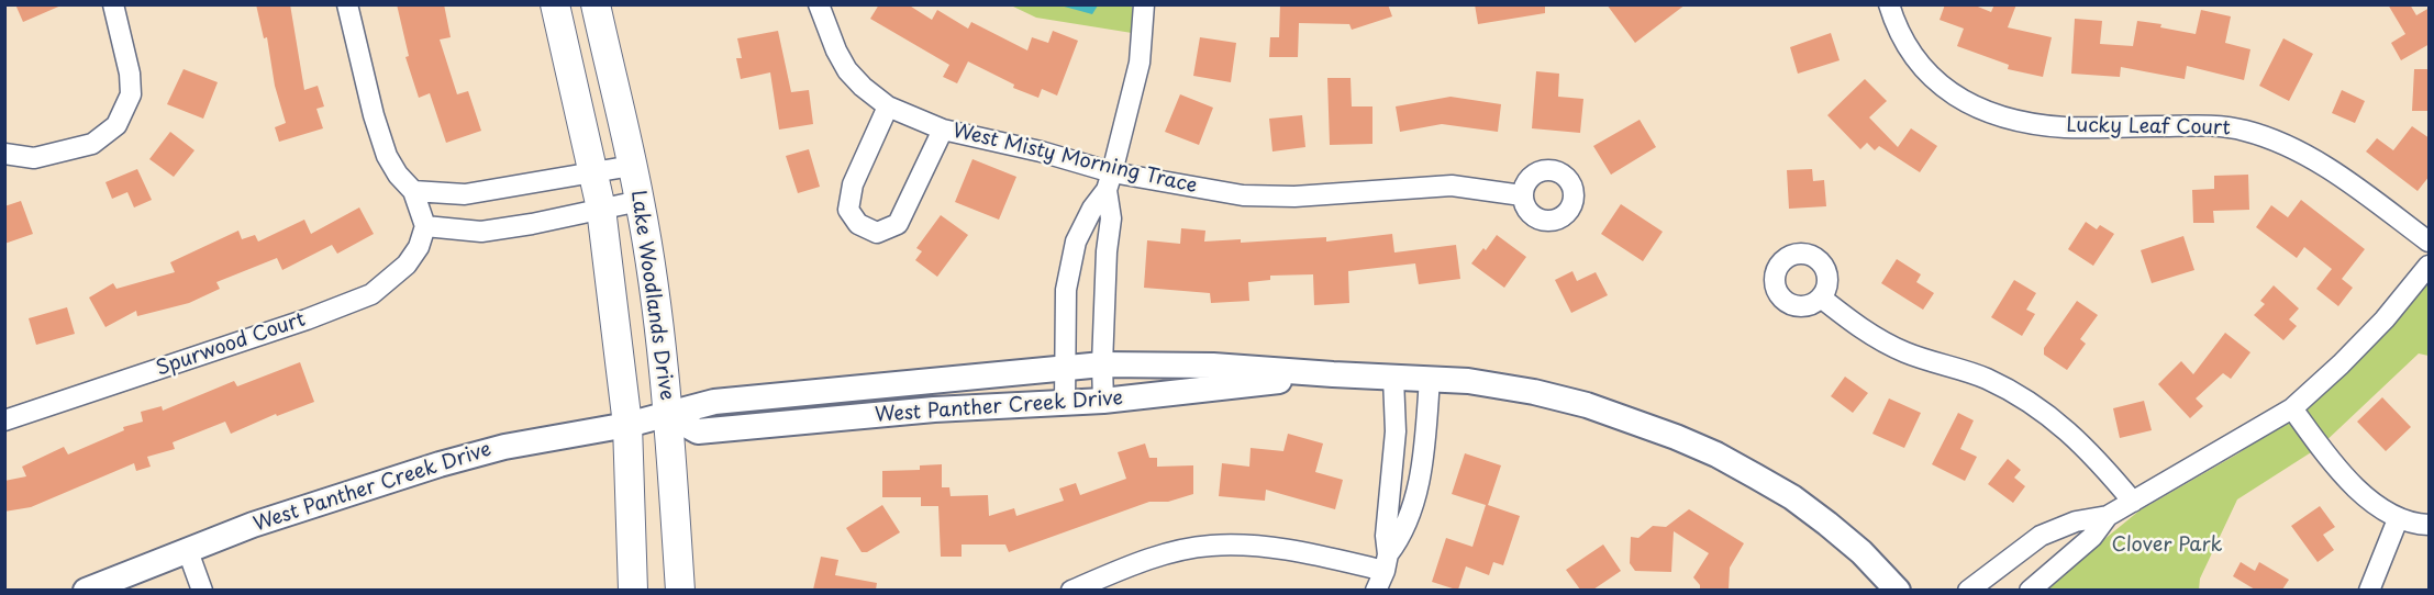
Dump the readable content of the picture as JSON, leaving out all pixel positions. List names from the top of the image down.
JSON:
{
  "streets": {
    "main road": ["Lake Woodlands Drive"],
    "street": [
      "Lucky Leaf Court",
      "West Misty Morning Trace",
      "Spurwood Court",
      "West Panther Creek Drive"
    ]
  },
  "crossings": [
    ["Lake Woodlands Drive", "West Panther Creek Drive"]
  ],
  "parks": ["Clover Park"]
}
